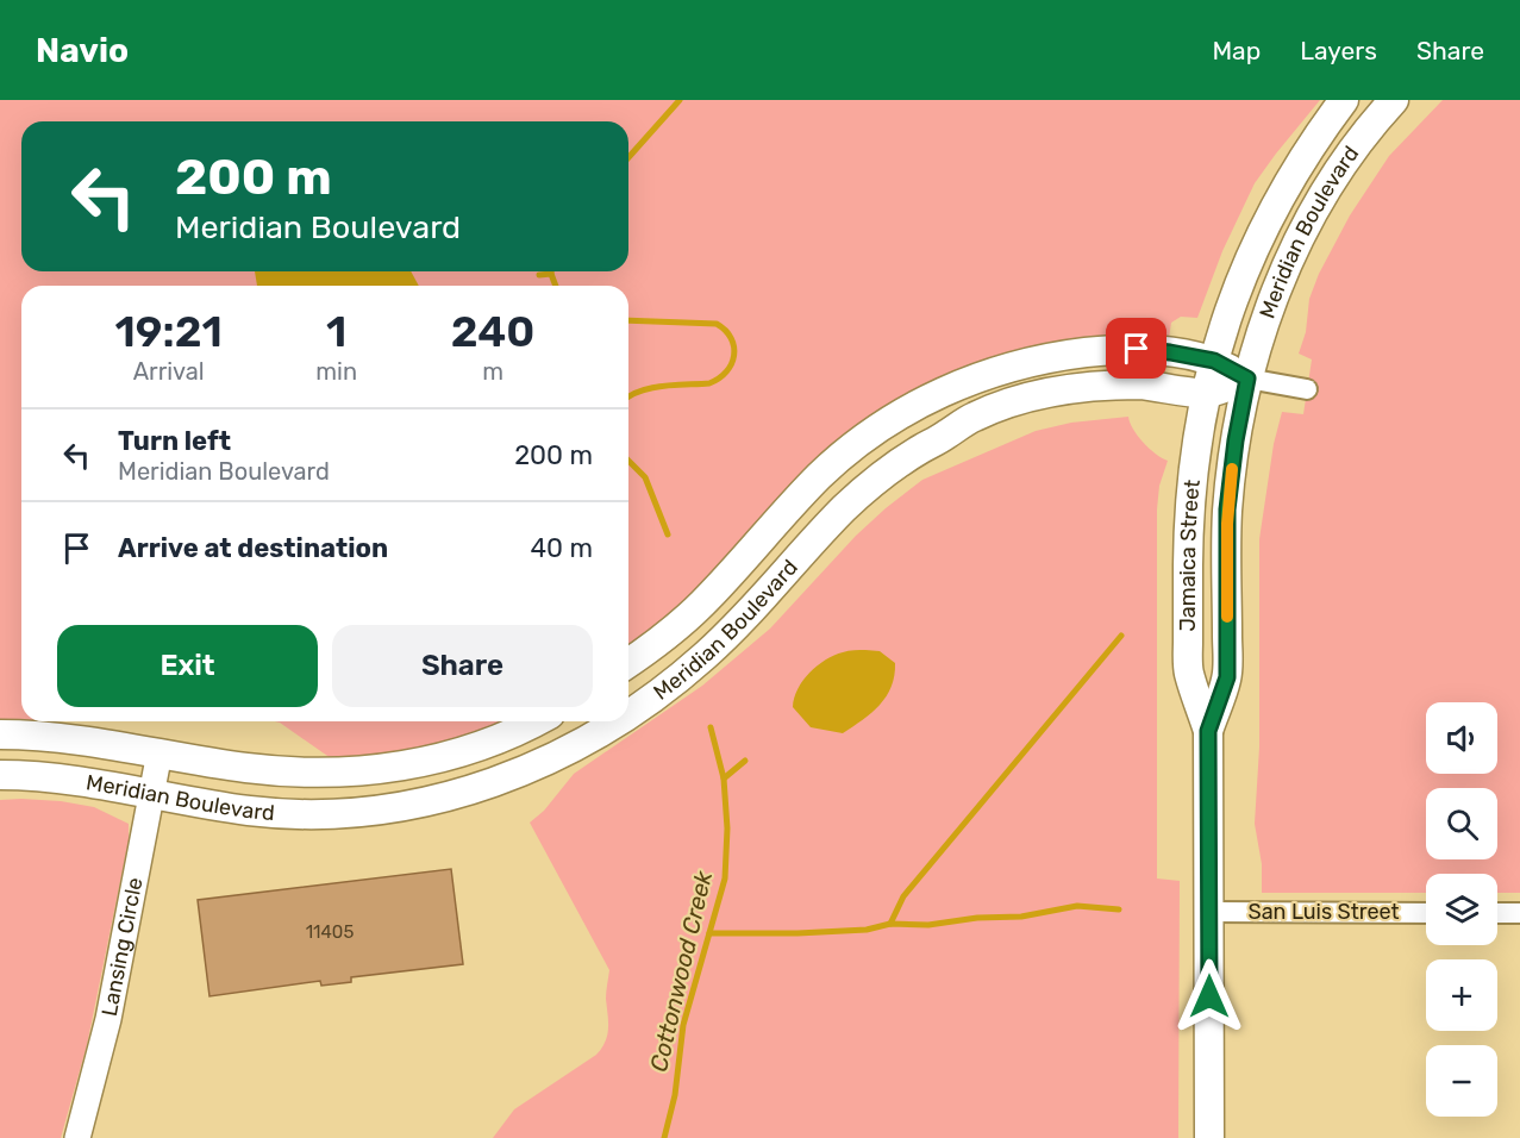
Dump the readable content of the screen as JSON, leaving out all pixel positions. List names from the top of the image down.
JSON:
{
  "streets": {
    "main road": ["Meridian Boulevard", "Jamaica Street"],
    "street": ["San Luis Street", "Lansing Circle"]
  },
  "crossings": [
    ["Meridian Boulevard", "Jamaica Street"],
    ["Meridian Boulevard", "Lansing Circle"],
    ["Jamaica Street", "San Luis Street"]
  ],
  "water": ["Cottonwood Creek"],
  "house_numbers": ["11405"],
  "page": {
    "header": "Navio",
    "nav": ["Map", "Layers", "Share"],
    "turn": ["200 m", "Meridian Boulevard"],
    "eta": [
      "19:21",
      "Arrival",
      "1",
      "min",
      "240",
      "m"
    ],
    "list": [
      {
        "name": "Turn left",
        "note": "Meridian Boulevard",
        "value": "200 m"
      },
      {
        "name": "Arrive at destination",
        "value": "40 m"
      }
    ],
    "buttons": ["Exit", "Share"],
    "map_buttons": ["+", "−"]
  }
}
